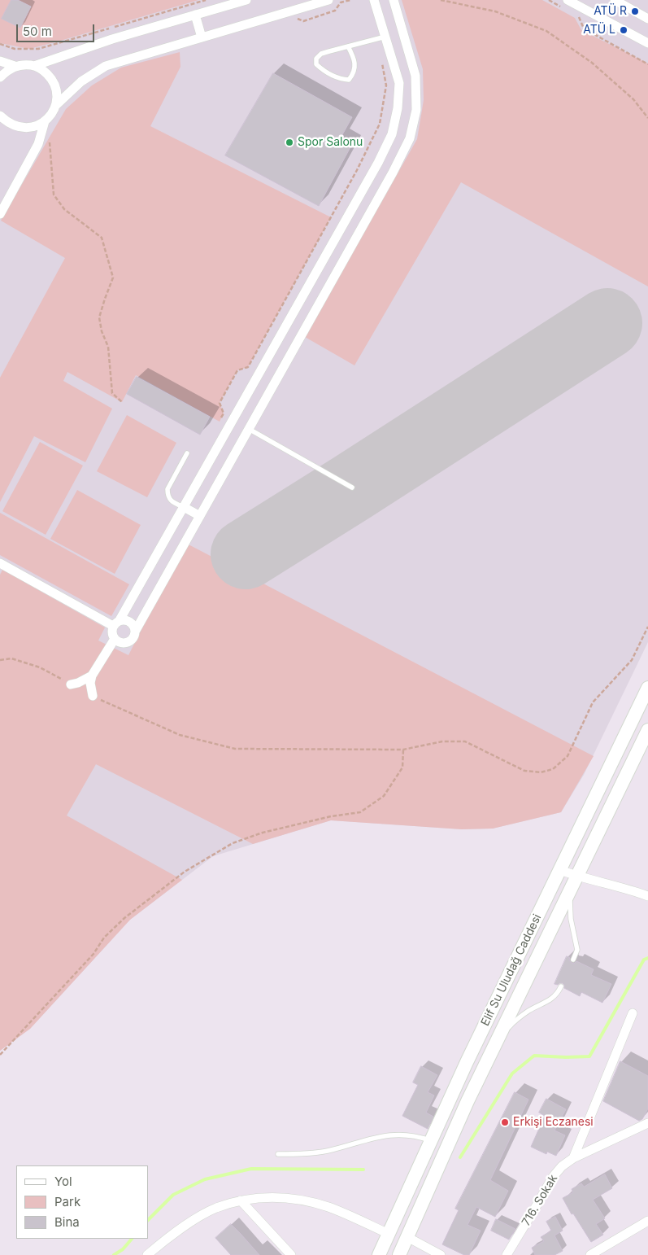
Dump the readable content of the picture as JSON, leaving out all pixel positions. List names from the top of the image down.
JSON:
{
  "streets": {
    "main road": ["Elif Su Uludağ Caddesi"],
    "street": ["716. Sokak"]
  },
  "places": [
    "ATÜ R",
    "ATÜ L",
    "Spor Salonu",
    "Erkişi Eczanesi"
  ],
  "legend": ["Yol", "Park", "Bina"],
  "scale_bar": "50 m"
}
